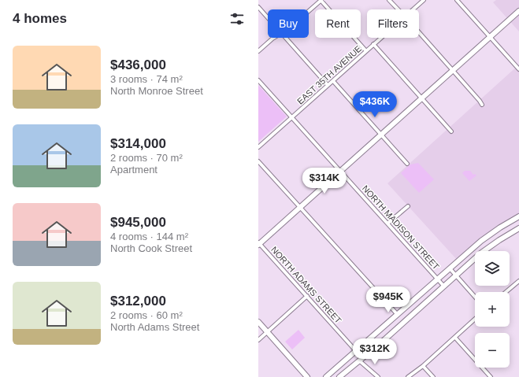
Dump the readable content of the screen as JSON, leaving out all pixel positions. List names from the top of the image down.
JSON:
{
  "streets": {
    "street": ["EAST 35TH AVENUE", "NORTH MADISON STREET", "NORTH ADAMS STREET"]
  },
  "crossings": [
    ["EAST 35TH AVENUE", "NORTH MADISON STREET"]
  ],
  "page": {
    "heading": "4 homes",
    "chip": ["Buy", "Rent", "Filters"],
    "list": [
      {
        "name": "$436,000",
        "note": "3 rooms · 74 m² · North Monroe Street"
      },
      {
        "name": "$314,000",
        "note": "2 rooms · 70 m² · Apartment"
      },
      {
        "name": "$945,000",
        "note": "4 rooms · 144 m² · North Cook Street"
      },
      {
        "name": "$312,000",
        "note": "2 rooms · 60 m² · North Adams Street"
      }
    ],
    "price": [
      "$436K",
      "$314K",
      "$945K",
      "$312K"
    ],
    "map_buttons": ["+", "−"]
  }
}
